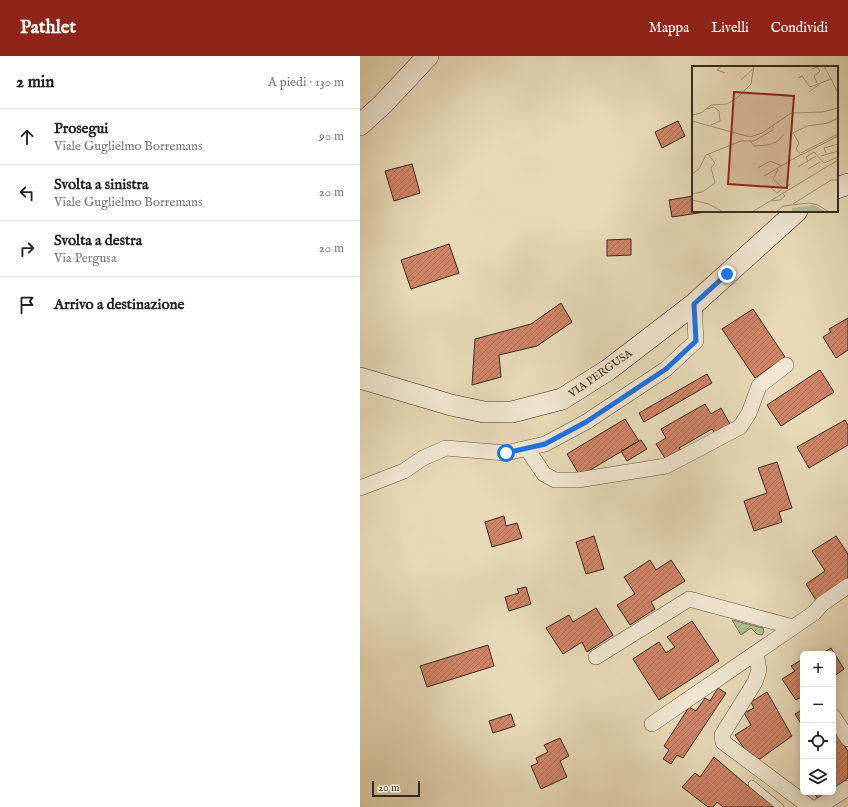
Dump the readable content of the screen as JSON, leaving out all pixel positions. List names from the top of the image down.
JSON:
{
  "streets": {
    "main road": ["VIA PERGUSA"]
  },
  "scale_bar": "20 m",
  "page": {
    "header": "Pathlet",
    "nav": ["Mappa", "Livelli", "Condividi"],
    "heading": ["2 min", "A piedi · 130 m"],
    "list": [
      ["Prosegui", "Viale Guglielmo Borremans", "90 m"],
      ["Svolta a sinistra", "Viale Guglielmo Borremans", "20 m"],
      ["Svolta a destra", "Via Pergusa", "20 m"],
      "Arrivo a destinazione"
    ],
    "map_buttons": ["+", "−"],
    "scale": "20 m"
  }
}
